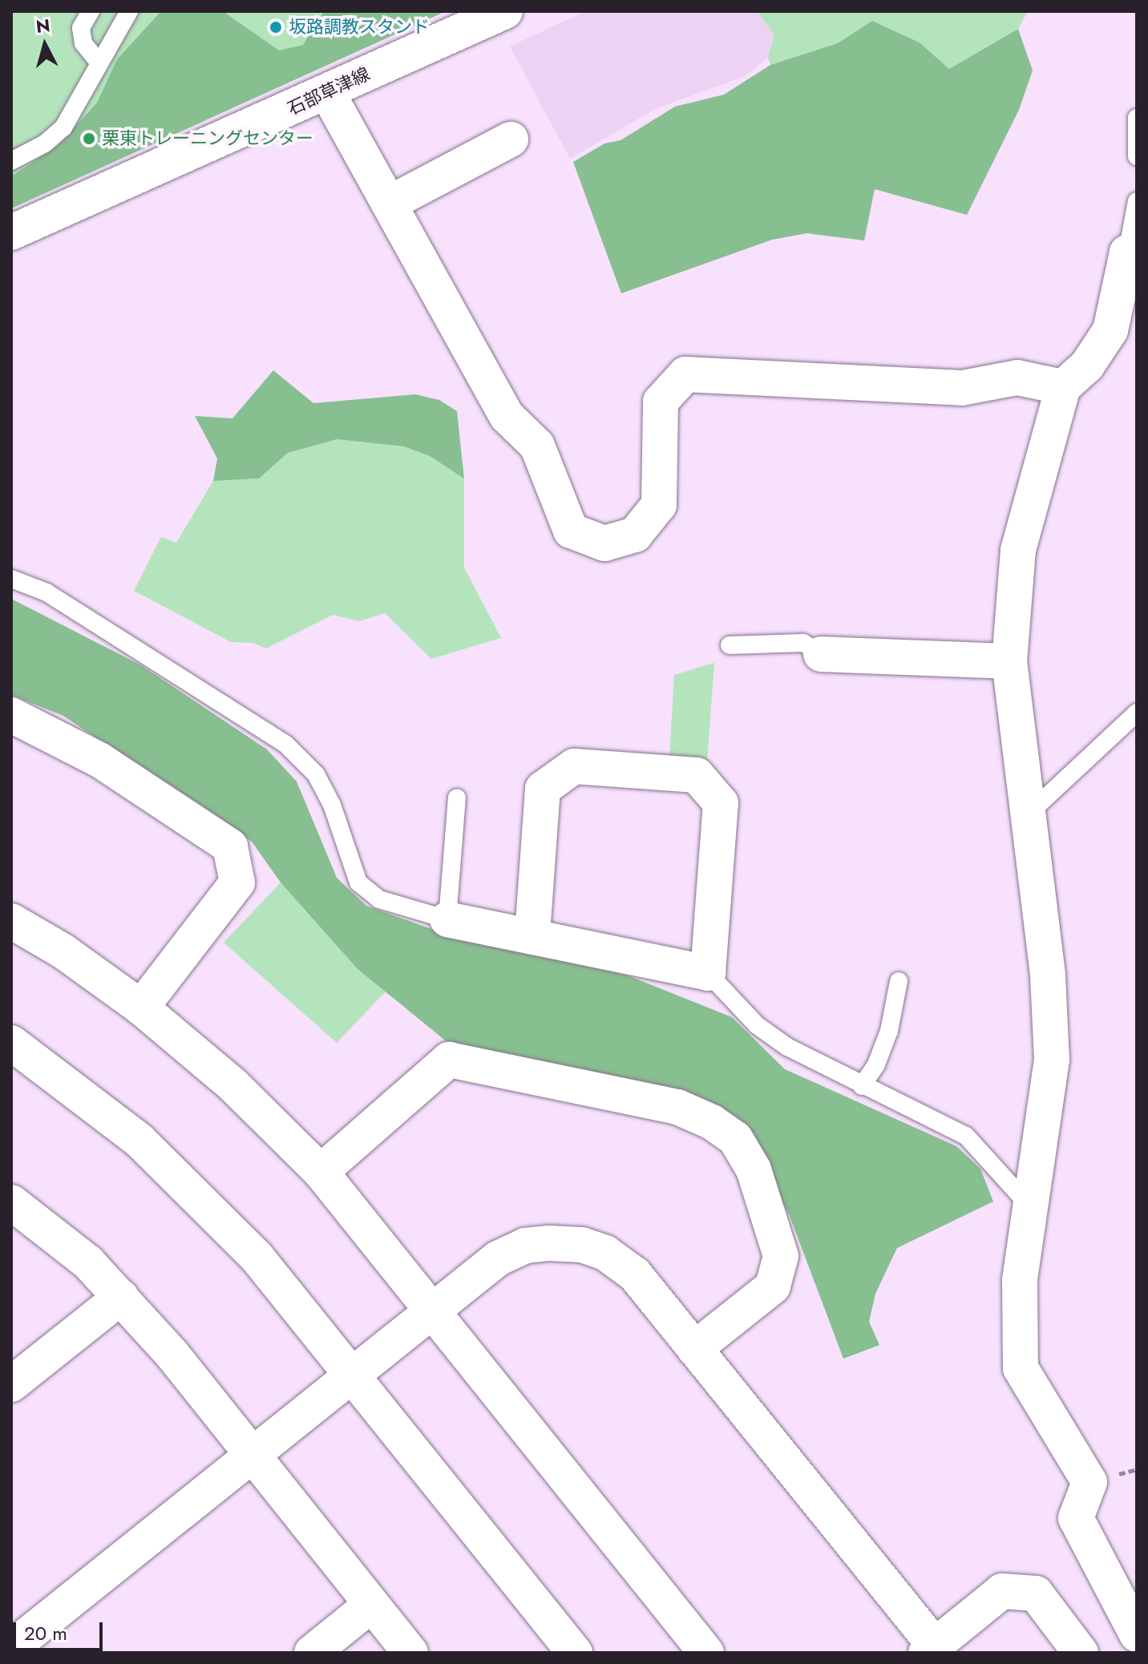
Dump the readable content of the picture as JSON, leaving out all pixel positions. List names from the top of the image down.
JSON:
{
  "streets": {
    "street": ["石部草津線"]
  },
  "places": ["坂路調教スタンド", "栗東トレーニングセンター"],
  "scale_bar": "20 m",
  "north": "top"
}
